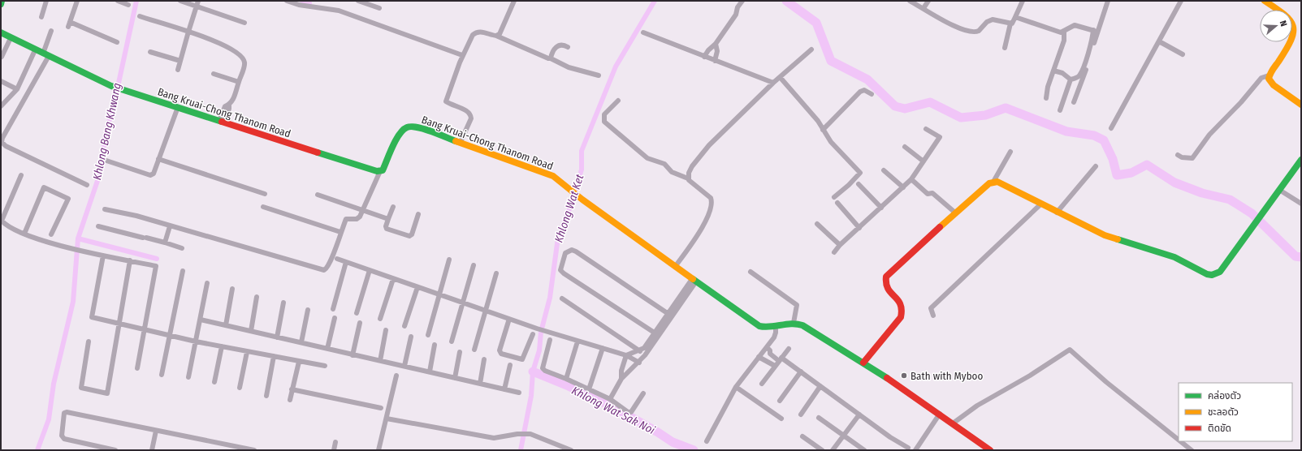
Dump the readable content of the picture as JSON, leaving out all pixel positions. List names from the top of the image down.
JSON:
{
  "streets": {
    "street": ["Bang Kruai-Chong Thanom Road"]
  },
  "water": ["Khlong Bang Khwang", "Khlong Wat Ket", "Khlong Wat Sak Noi"],
  "places": ["Bath with Myboo"],
  "legend": ["คล่องตัว", "ชะลอตัว", "ติดขัด"],
  "north": "right"
}
